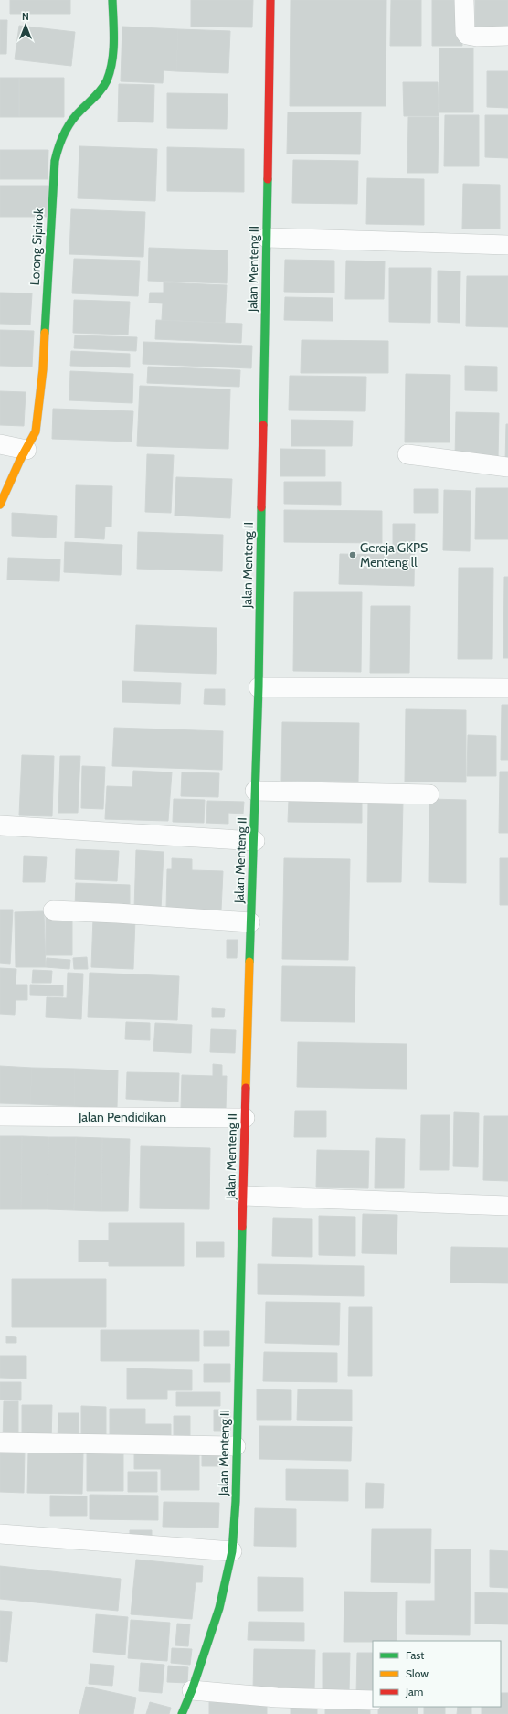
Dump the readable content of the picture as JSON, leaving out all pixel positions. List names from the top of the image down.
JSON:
{
  "streets": {
    "street": ["Lorong Sipirok", "Jalan Menteng II", "Jalan Pendidikan"]
  },
  "crossings": [
    ["Jalan Menteng II", "Jalan Pendidikan"]
  ],
  "places": ["Gereja GKPS Menteng ll"],
  "legend": ["Fast", "Slow", "Jam"],
  "north": "top"
}
